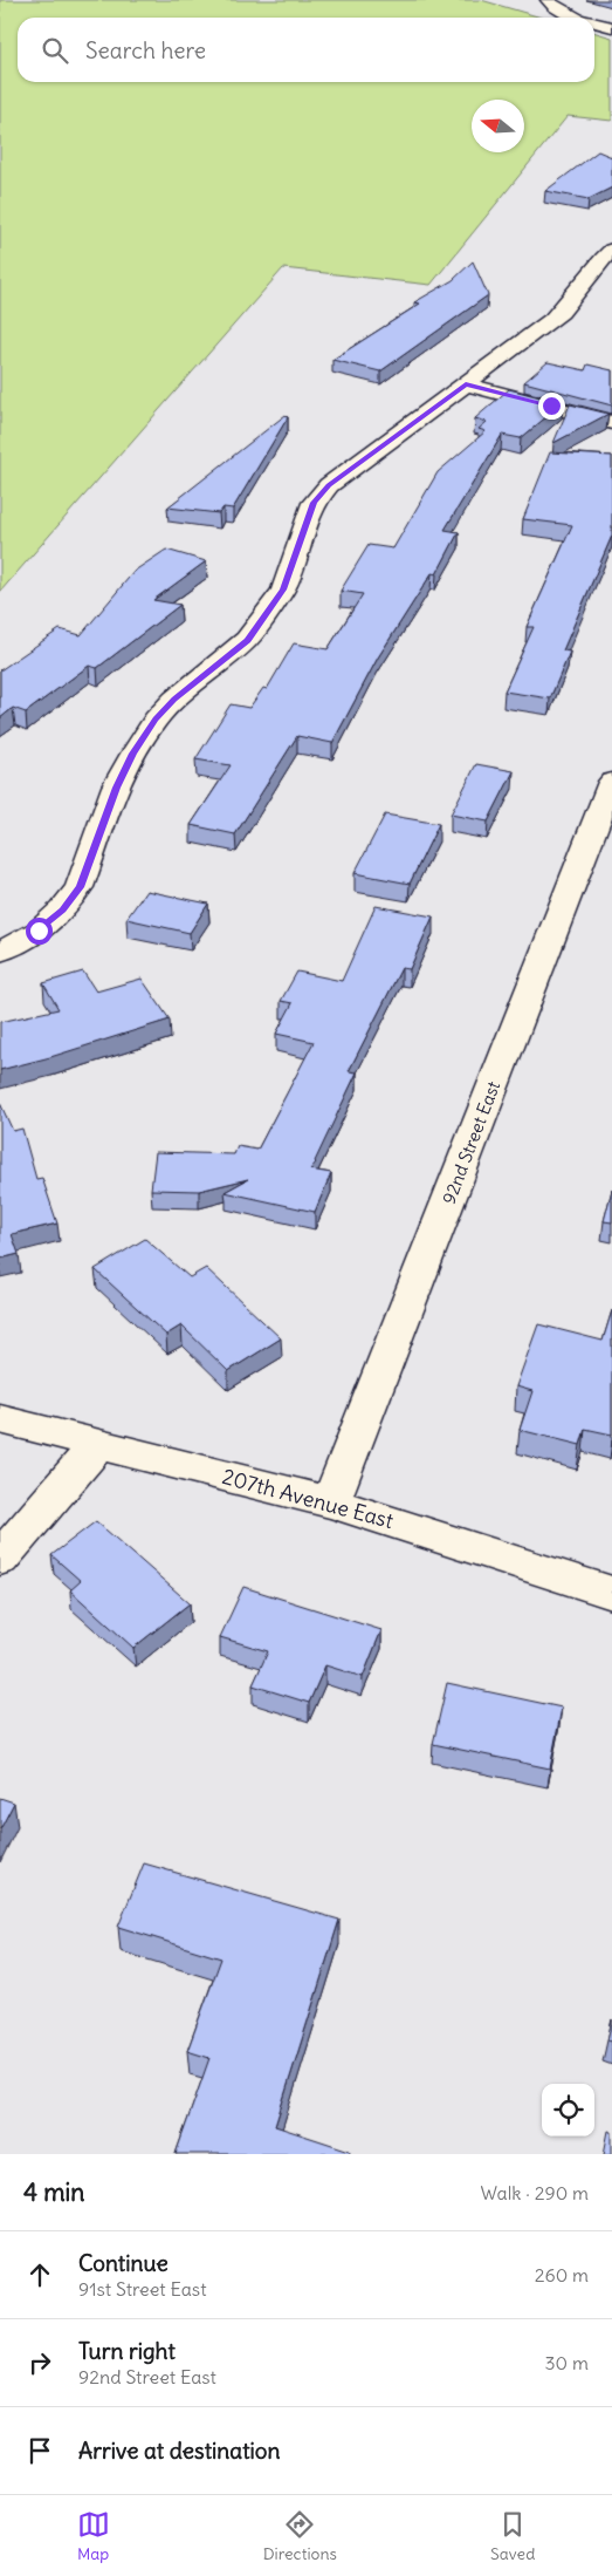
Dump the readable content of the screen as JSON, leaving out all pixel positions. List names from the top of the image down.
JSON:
{
  "streets": {
    "street": ["92nd Street East", "207th Avenue East"]
  },
  "crossings": [
    ["92nd Street East", "207th Avenue East"]
  ],
  "north": "left",
  "page": {
    "search": "Search here",
    "heading": ["4 min", "Walk · 290 m"],
    "list": [
      ["Continue", "91st Street East", "260 m"],
      ["Turn right", "92nd Street East", "30 m"],
      "Arrive at destination"
    ],
    "nav": ["Map", "Directions", "Saved"]
  }
}
